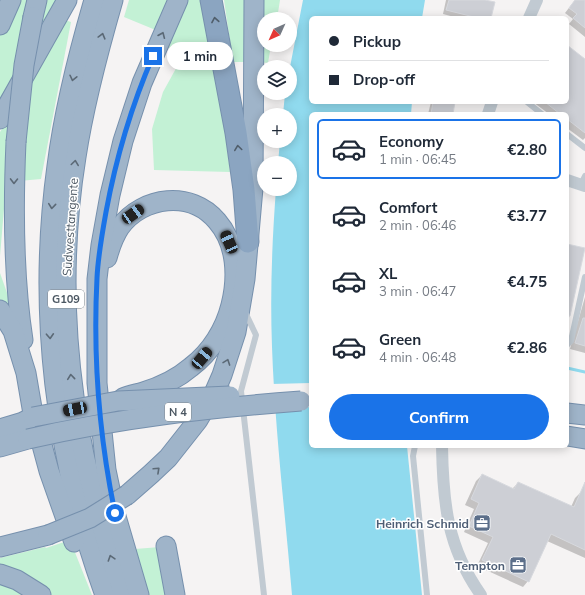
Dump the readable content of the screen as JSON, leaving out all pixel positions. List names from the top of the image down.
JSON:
{
  "streets": {
    "highway": ["Südwesttangente", "G109", "N 4"]
  },
  "places": {
    "office": ["Heinrich Schmid", "Tempton"]
  },
  "north": "bottom left",
  "page": {
    "map_buttons": ["+", "−"],
    "banner": ["Pickup", "Drop-off"],
    "bubble": "1 min",
    "list": [
      {
        "name": "Economy",
        "note": "1 min · 06:45",
        "value": "€2.80"
      },
      {
        "name": "Comfort",
        "note": "2 min · 06:46",
        "value": "€3.77"
      },
      {
        "name": "XL",
        "note": "3 min · 06:47",
        "value": "€4.75"
      },
      {
        "name": "Green",
        "note": "4 min · 06:48",
        "value": "€2.86"
      }
    ],
    "buttons": "Confirm"
  }
}
